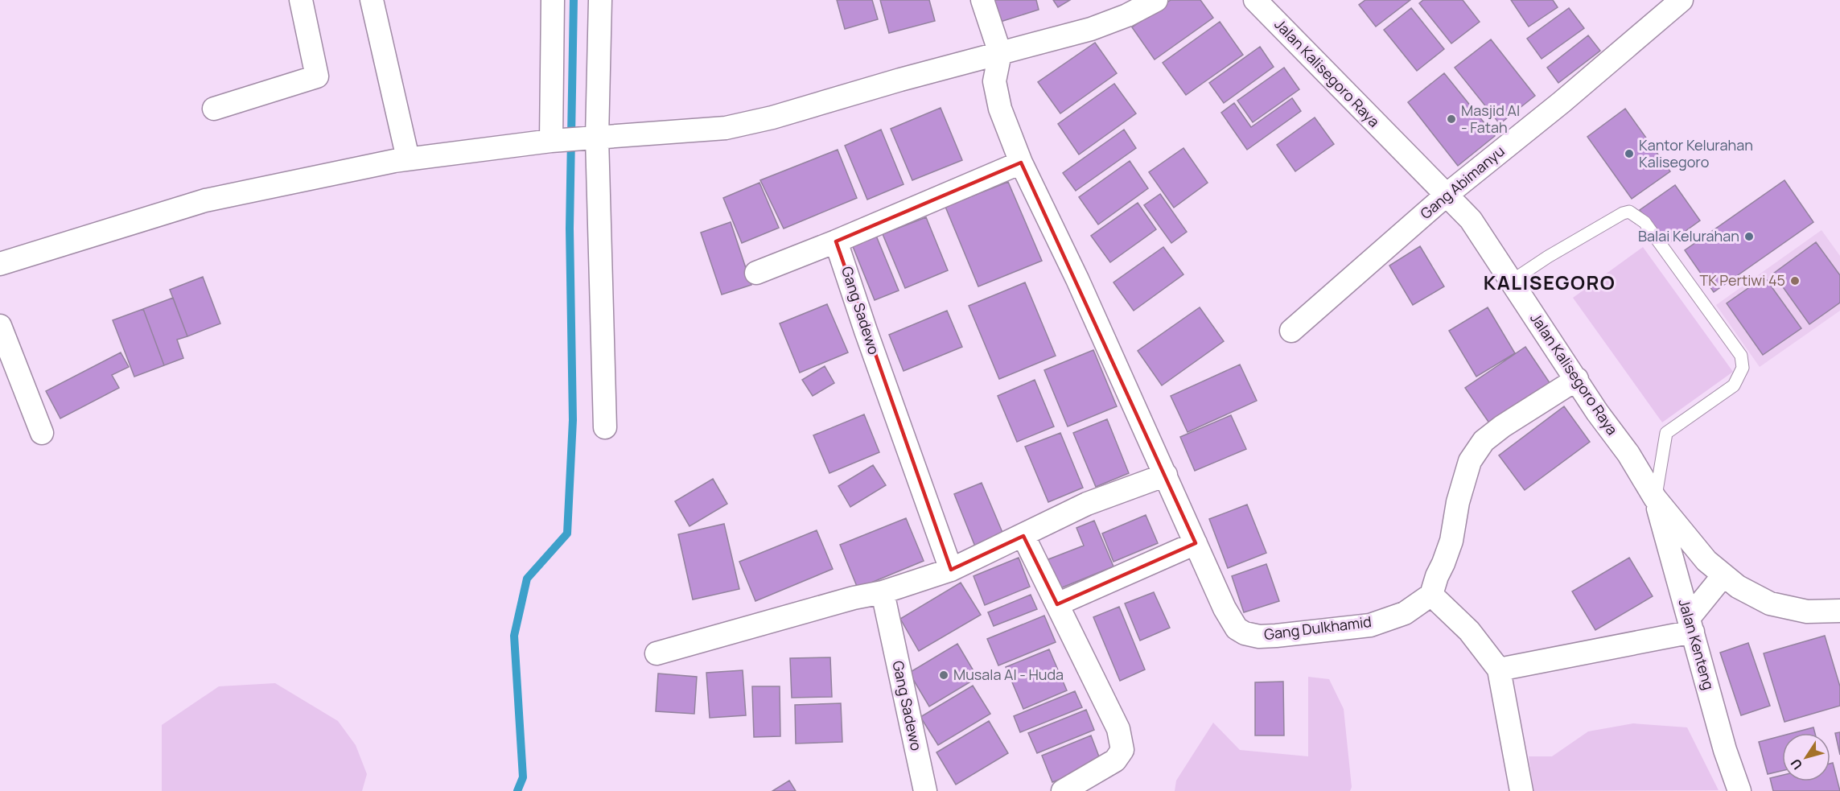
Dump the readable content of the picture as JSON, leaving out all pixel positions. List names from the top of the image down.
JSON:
{
  "streets": {
    "street": [
      "Jalan Kalisegoro Raya",
      "Gang Abimanyu",
      "Gang Sadewo",
      "Gang Dulkhamid",
      "Jalan Kenteng"
    ]
  },
  "crossings": [
    ["Jalan Kalisegoro Raya", "Gang Abimanyu"],
    ["Jalan Kalisegoro Raya", "Jalan Kenteng"]
  ],
  "districts": ["KALISEGORO"],
  "places": [
    "Masjid Al - Fatah",
    "Kantor Kelurahan Kalisegoro",
    "Balai Kelurahan",
    "TK Pertiwi 45",
    "Musala Al - Huda"
  ],
  "north": "bottom left"
}
